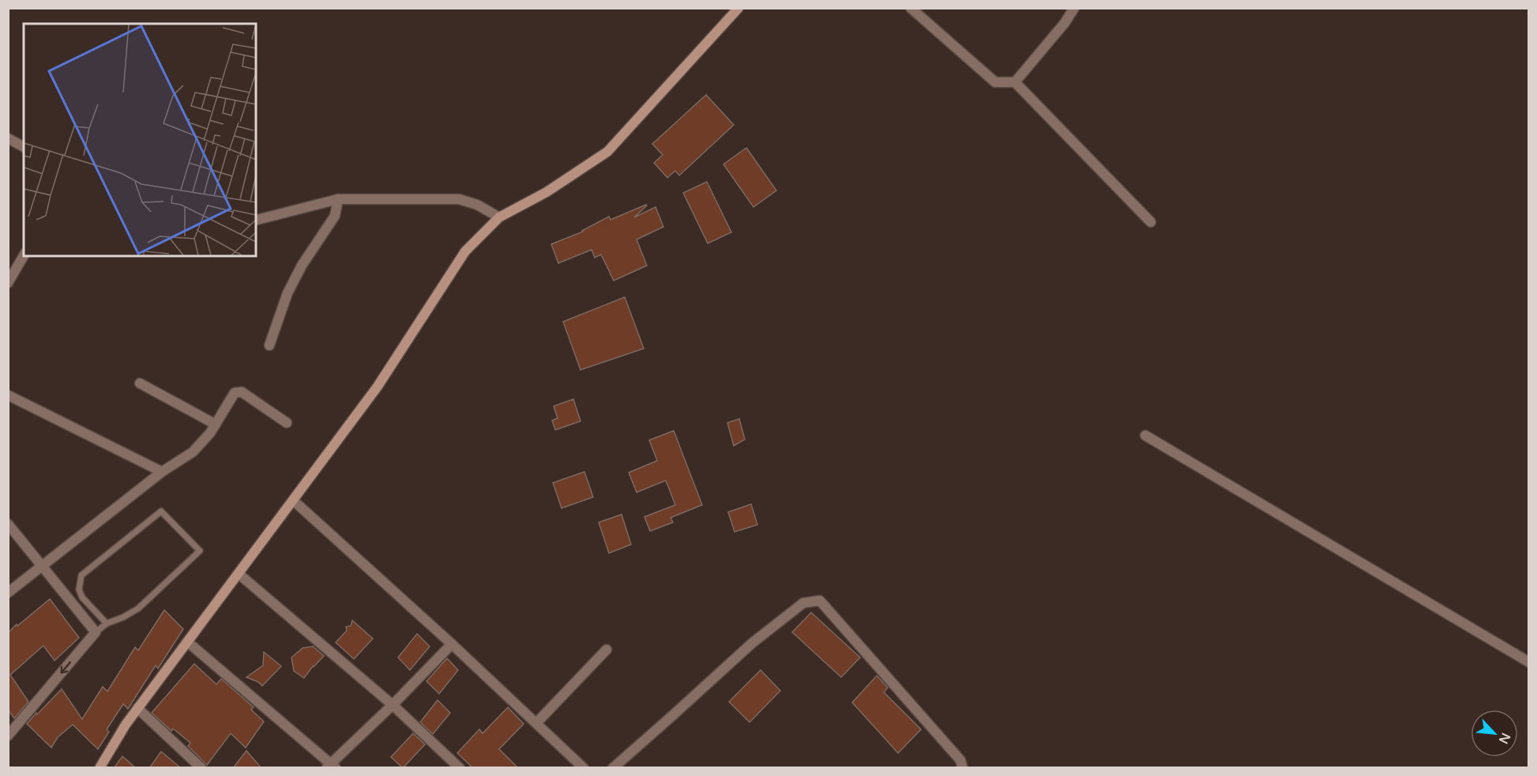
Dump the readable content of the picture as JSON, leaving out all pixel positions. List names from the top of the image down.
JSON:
{
  "north": "bottom right"
}
